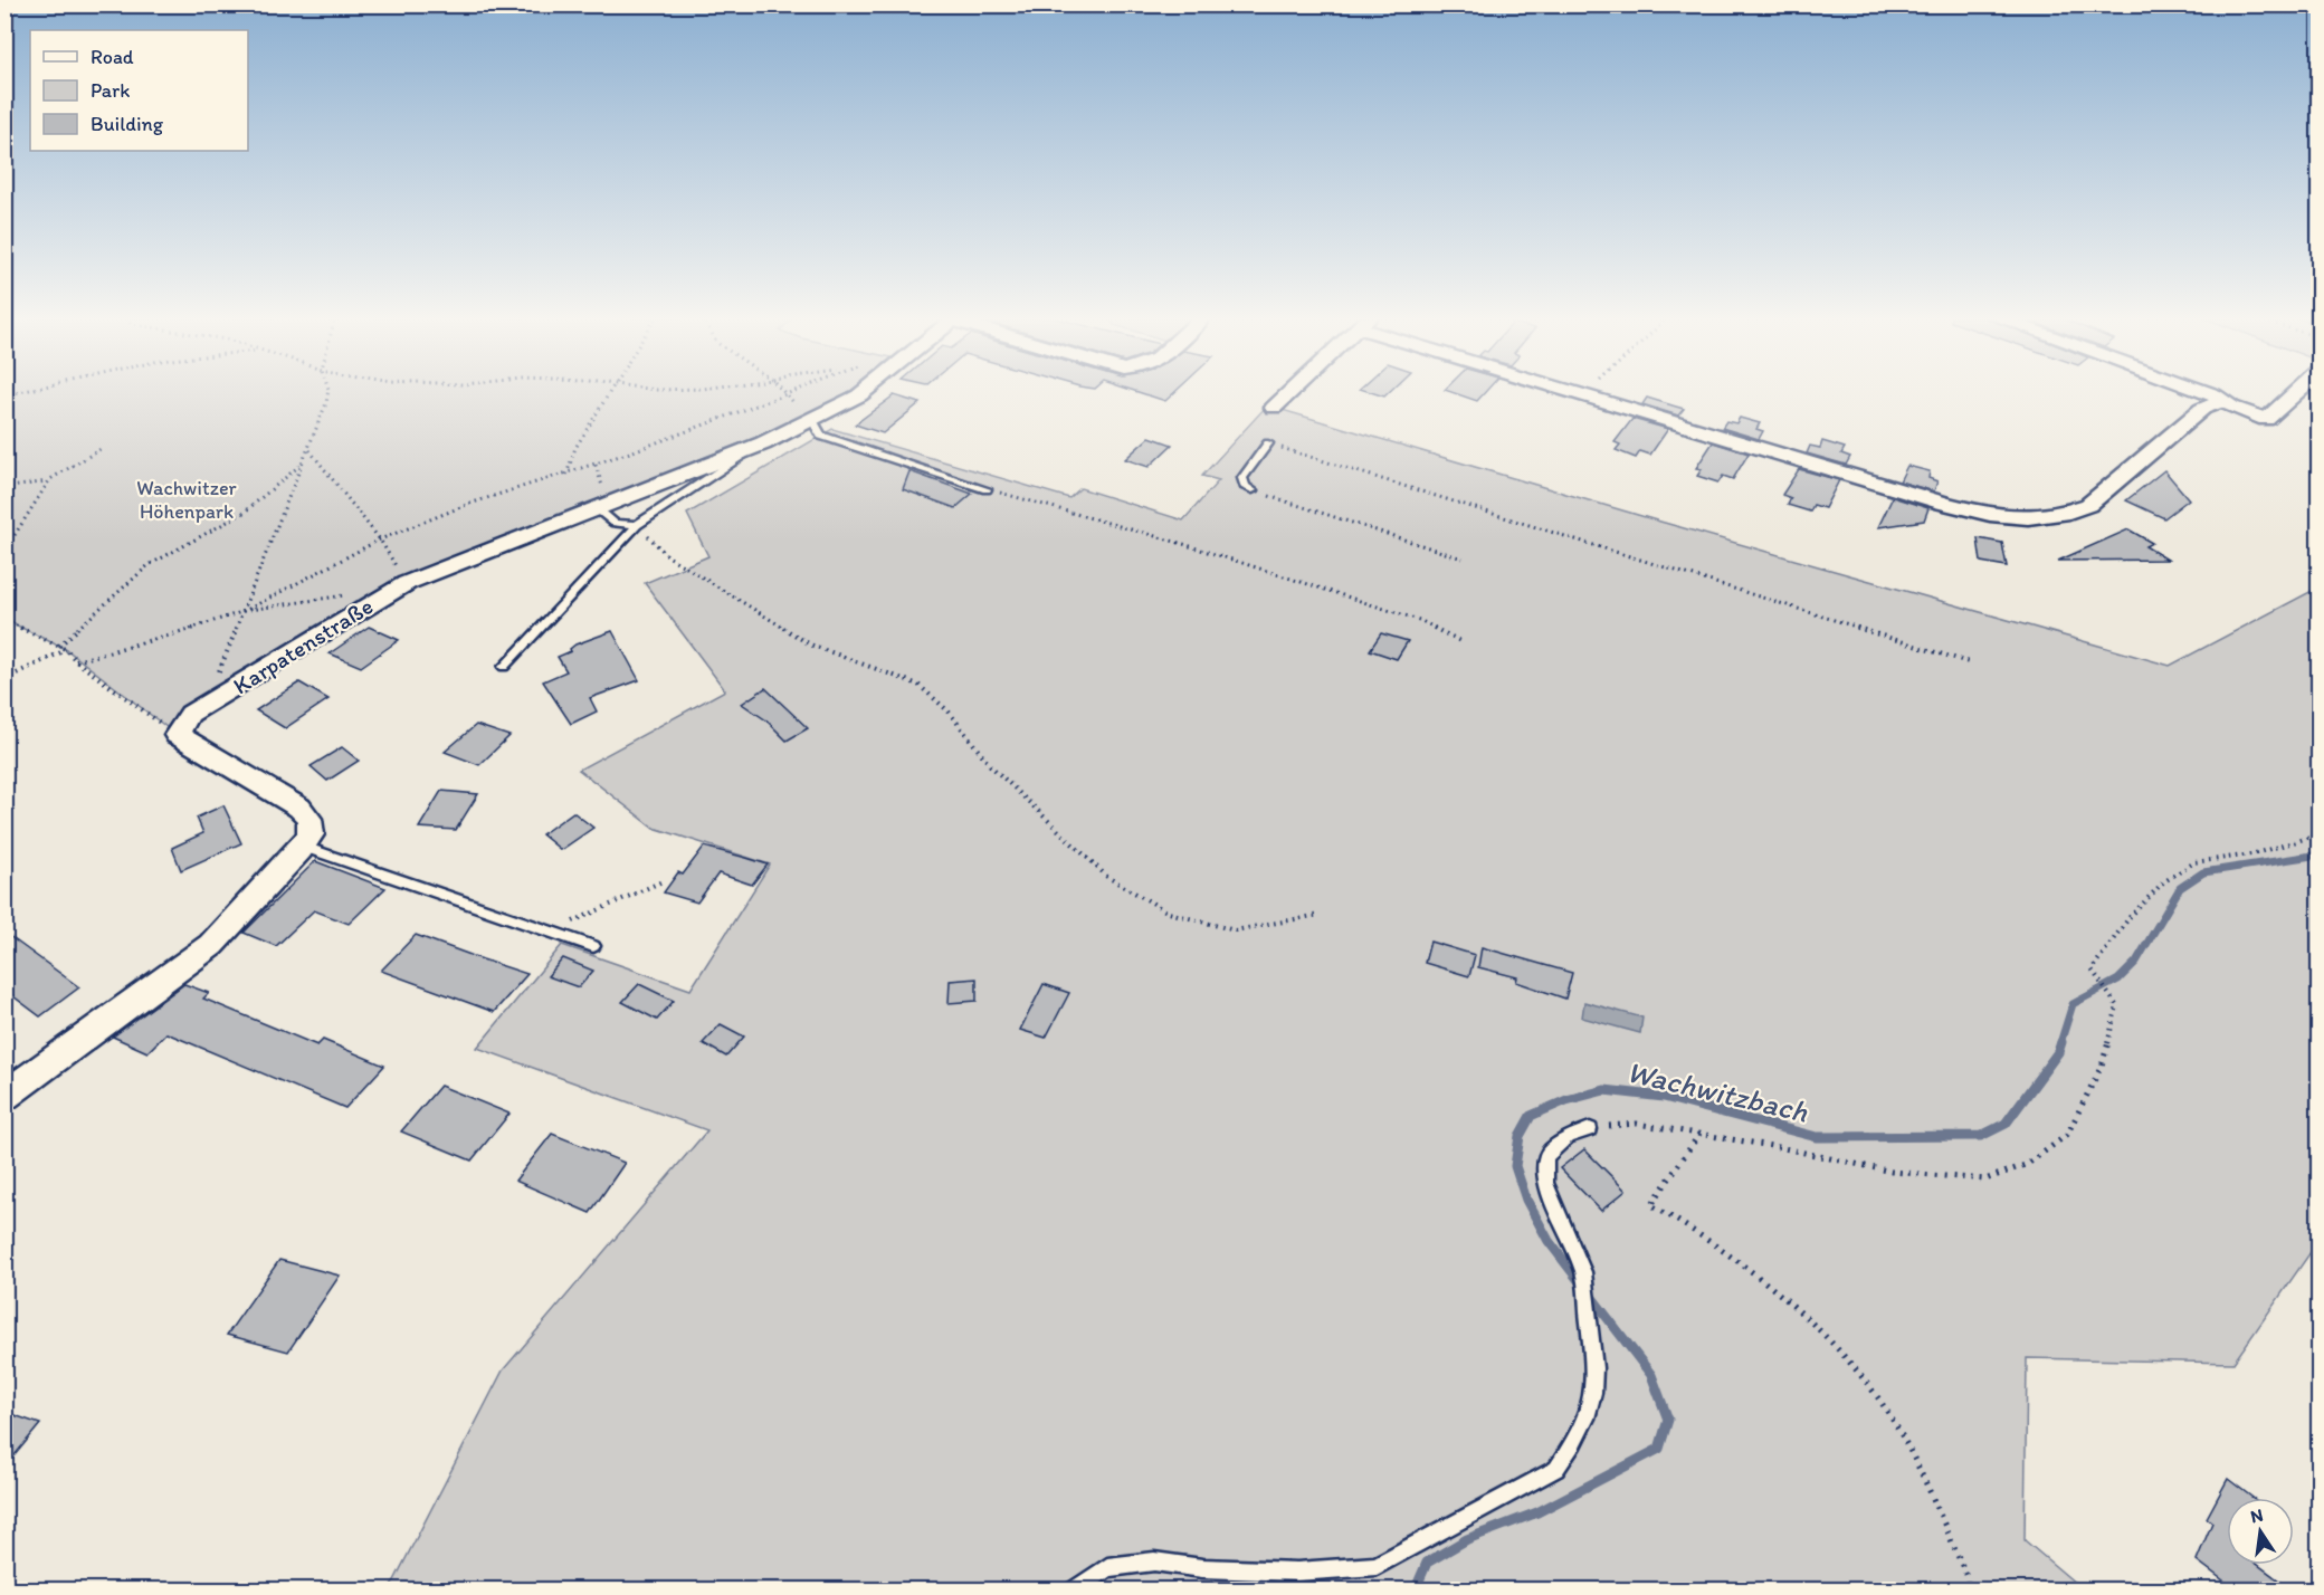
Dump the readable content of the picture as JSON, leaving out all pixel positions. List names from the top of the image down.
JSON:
{
  "streets": {
    "street": ["Karpatenstraße"]
  },
  "water": ["Wachwitzbach"],
  "parks": ["Wachwitzer Höhenpark"],
  "legend": ["Road", "Park", "Building"],
  "north": "top"
}
